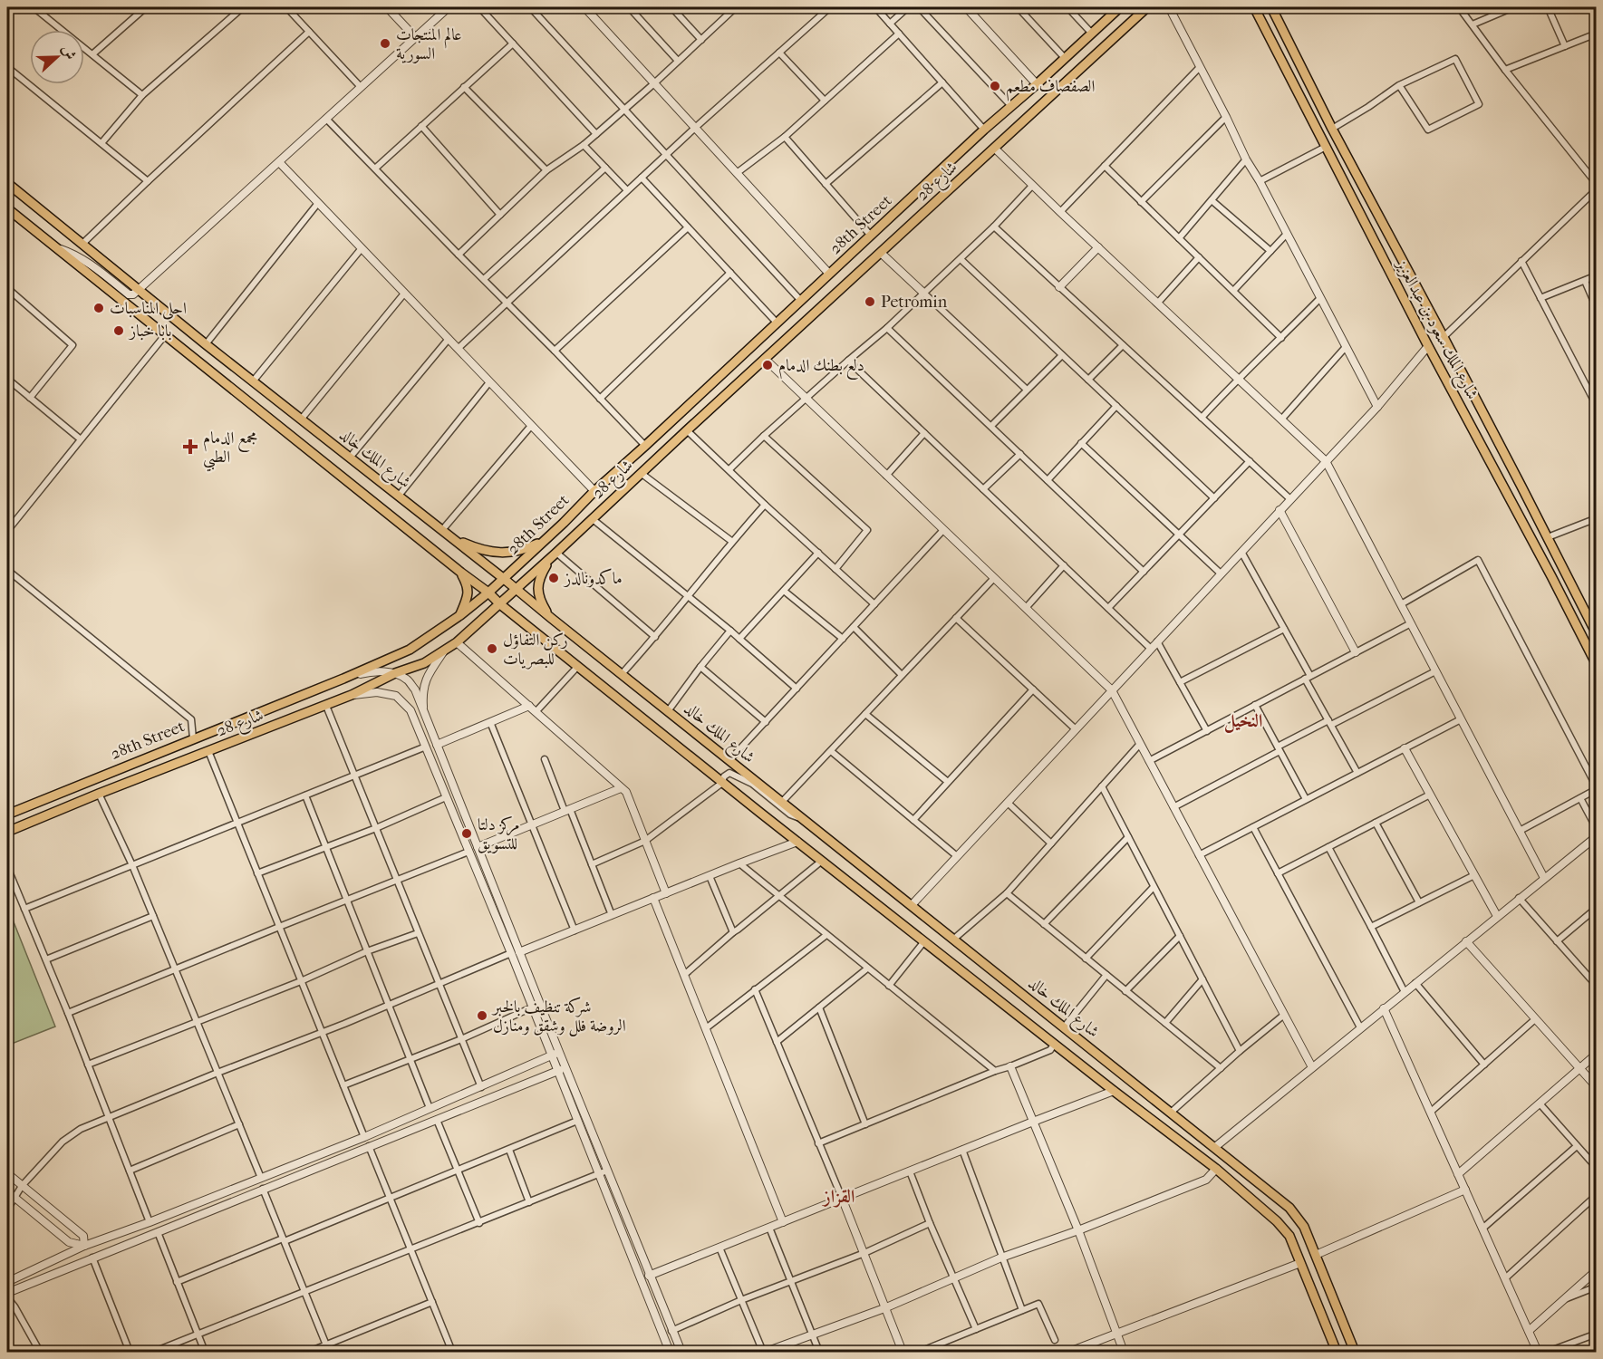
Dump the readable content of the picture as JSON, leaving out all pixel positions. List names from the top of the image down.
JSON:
{
  "streets": {
    "main road": [
      "شارع 28",
      "28th Street",
      "شارع الملك سعود بن عبدالعزيز",
      "شارع الملك خالد"
    ]
  },
  "crossings": [
    ["شارع 28", "شارع الملك خالد"],
    ["28th Street", "شارع الملك خالد"]
  ],
  "districts": ["النخيل", "القزاز"],
  "places": {
    "other": [
      "عالم المنتجات السورية",
      "الصفصاف مطعم",
      "Petromin",
      "احلى المناسبات",
      "بابا خباز",
      "دلع بطنك الدمام",
      "ماكدونالدز",
      "ركن التفاؤل للبصريات",
      "مركز دلتا للتسويق",
      "شركة تنظيف بالخبر الروضة فلل وشقق ومنازل"
    ],
    "health": ["مجمع الدمام الطبي"]
  },
  "north": "right"
}
